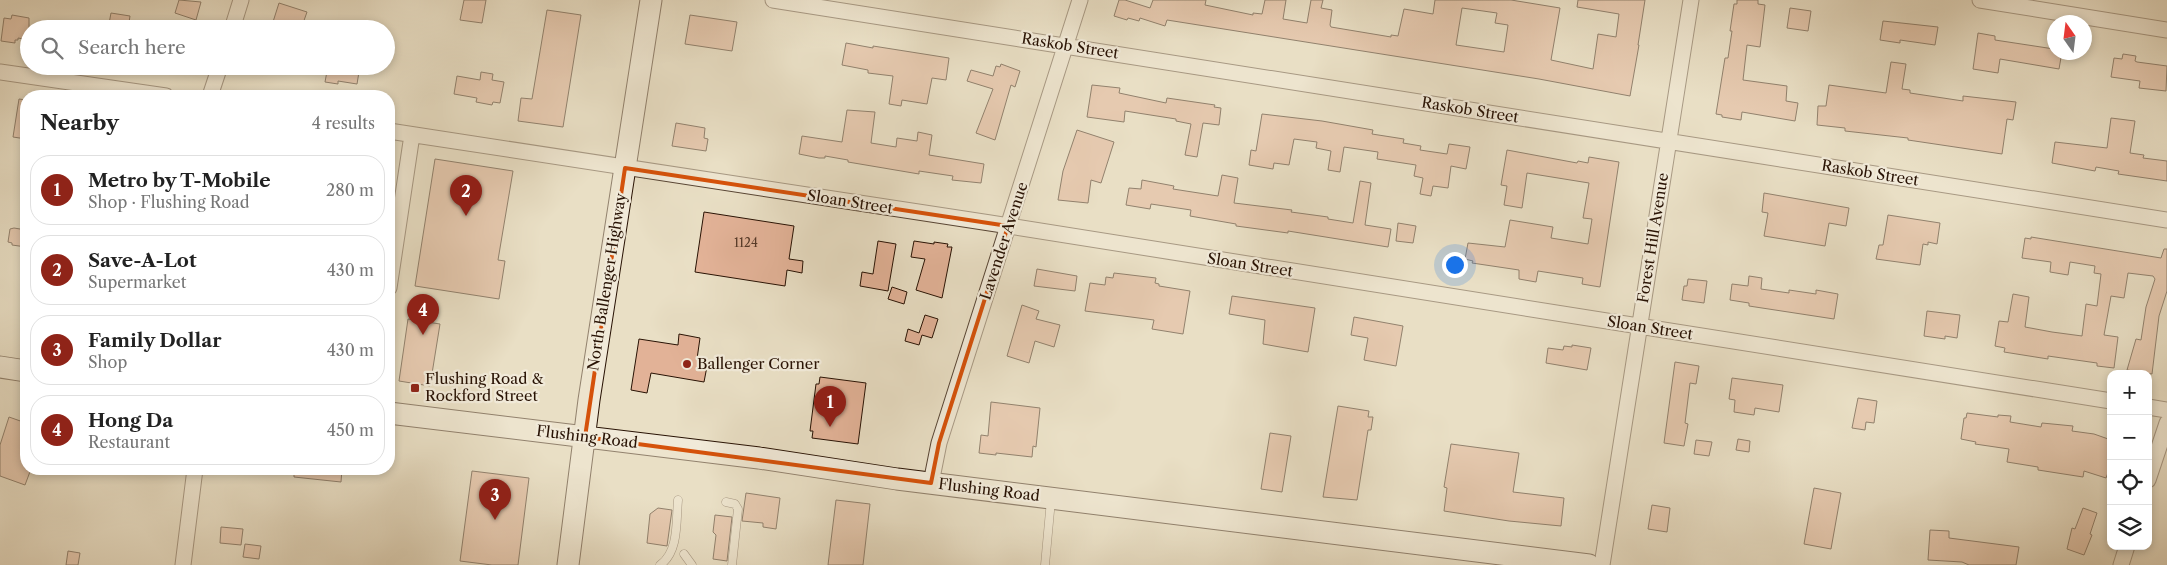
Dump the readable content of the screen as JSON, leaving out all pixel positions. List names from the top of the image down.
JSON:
{
  "streets": {
    "main road": ["North Ballenger Highway", "Flushing Road"],
    "street": [
      "Raskob Street",
      "Sloan Street",
      "Forest Hill Avenue",
      "Lavender Avenue"
    ]
  },
  "crossings": [
    ["Raskob Street", "Forest Hill Avenue"],
    ["Raskob Street", "Lavender Avenue"],
    ["Sloan Street", "Forest Hill Avenue"],
    ["Sloan Street", "Lavender Avenue"],
    ["Sloan Street", "North Ballenger Highway"],
    ["Lavender Avenue", "Flushing Road"],
    ["North Ballenger Highway", "Flushing Road"]
  ],
  "places": {
    "other": ["Ballenger Corner"],
    "transit": ["Flushing Road & Rockford Street"]
  },
  "house_numbers": ["1124"],
  "north": "top",
  "page": {
    "search": "Search here",
    "heading": ["Nearby", "4 results"],
    "list": [
      {
        "mark": "1",
        "name": "Metro by T-Mobile",
        "note": "Shop · Flushing Road",
        "value": "280 m"
      },
      {
        "mark": "2",
        "name": "Save-A-Lot",
        "note": "Supermarket",
        "value": "430 m"
      },
      {
        "mark": "3",
        "name": "Family Dollar",
        "note": "Shop",
        "value": "430 m"
      },
      {
        "mark": "4",
        "name": "Hong Da",
        "note": "Restaurant",
        "value": "450 m"
      }
    ],
    "pins": [
      "2",
      "4",
      "1",
      "3"
    ],
    "map_buttons": ["+", "−"]
  }
}
